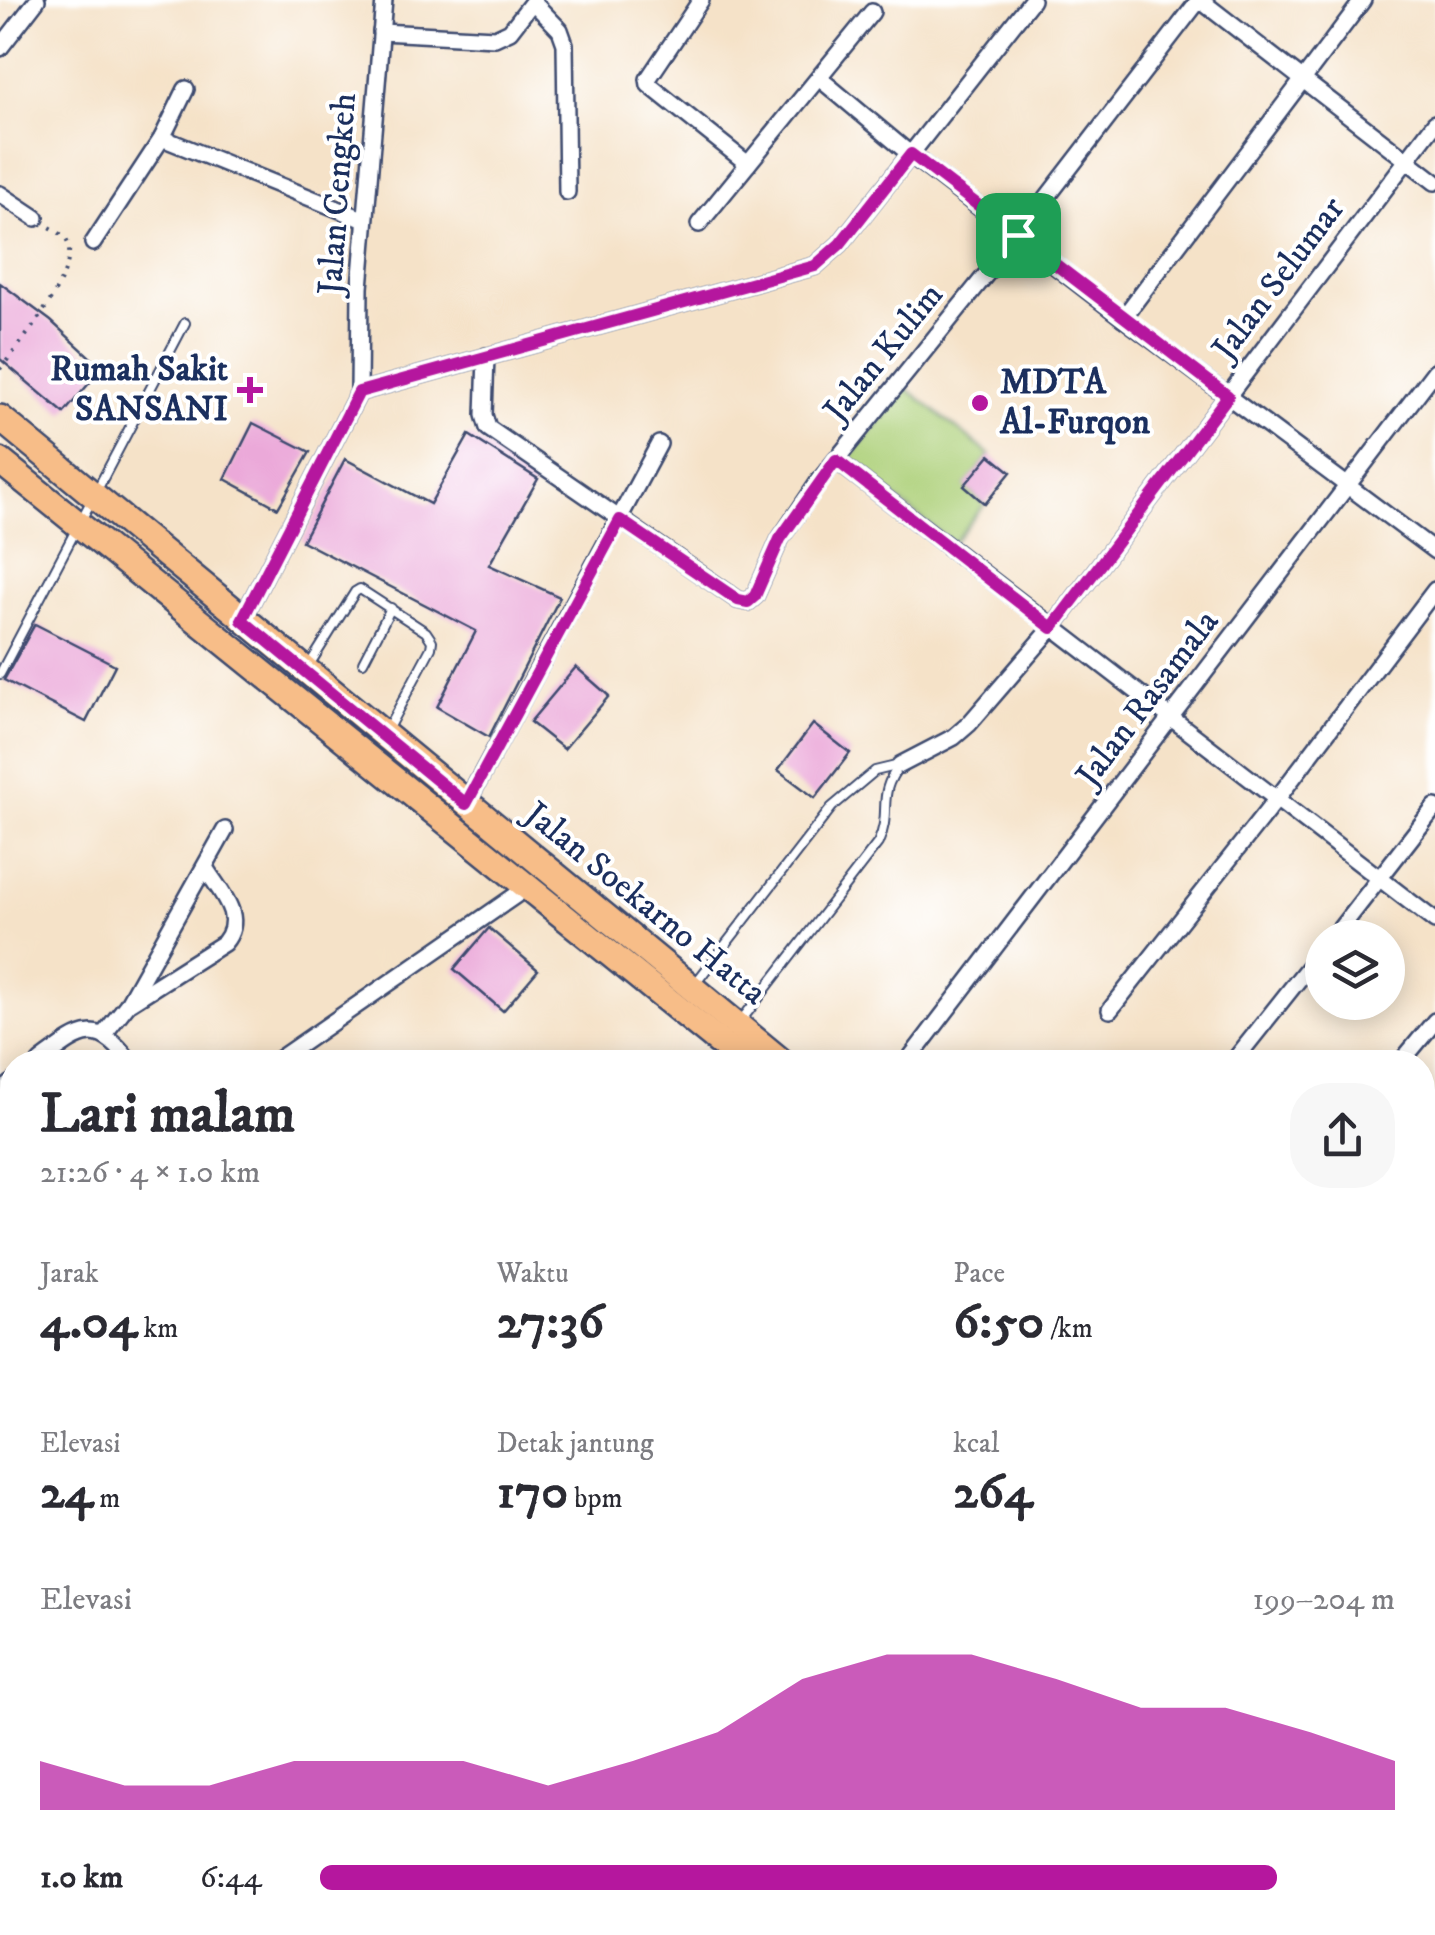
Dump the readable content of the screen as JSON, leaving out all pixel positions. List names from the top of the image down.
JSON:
{
  "streets": {
    "main road": ["Jalan Soekarno Hatta"],
    "street": [
      "Jalan Cengkeh",
      "Jalan Selumar",
      "Jalan Kulim",
      "Jalan Rasamala"
    ]
  },
  "places": {
    "health": ["Rumah Sakit SANSANI"],
    "other": ["MDTA Al-Furqon"]
  },
  "page": {
    "heading": ["Lari malam", "21:26 · 4 × 1.0 km"],
    "stats": [
      ["Jarak", "4.04 km"],
      ["Waktu", "27:36"],
      ["Pace", "6:50 /km"],
      ["Elevasi", "24 m"],
      ["Detak jantung", "170 bpm"],
      ["kcal", "264"]
    ],
    "chart": ["Elevasi", "199–204 m"],
    "list": [
      {
        "name": "1.0 km",
        "note": "6:44"
      }
    ]
  }
}
